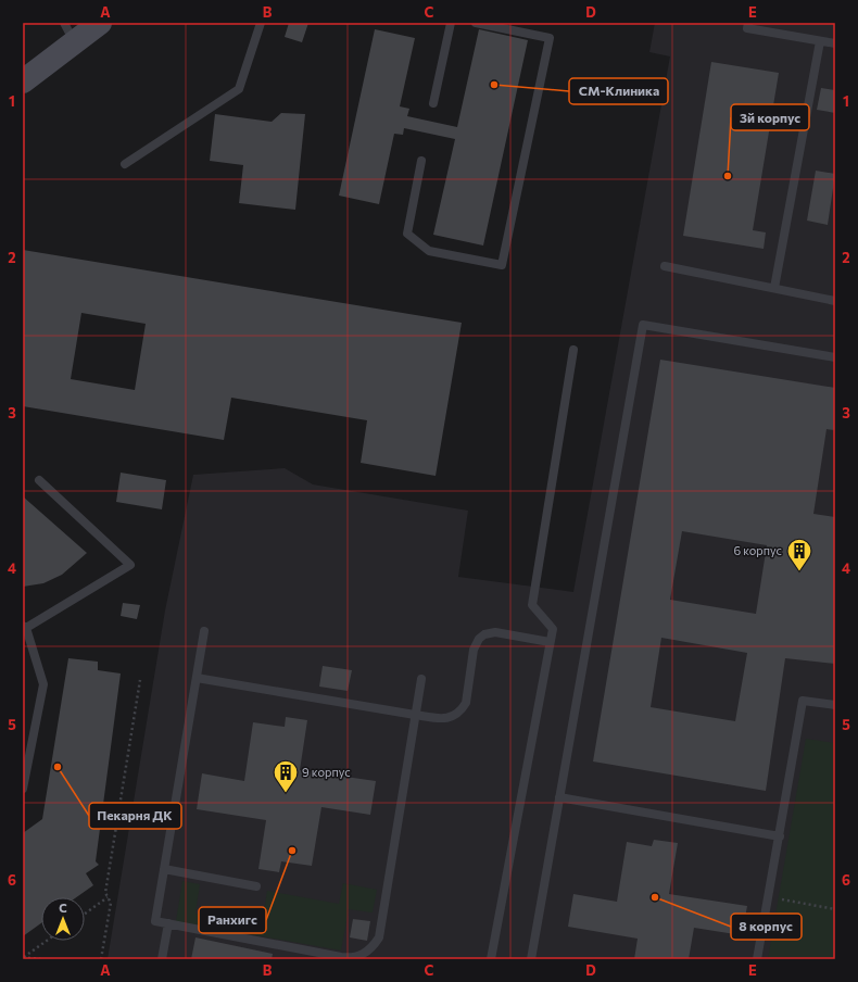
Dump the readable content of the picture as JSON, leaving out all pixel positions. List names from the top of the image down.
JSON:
{
  "places": {
    "other": [
      "СМ-Клиника",
      "3й корпус",
      "Пекарня ДК",
      "Ранхигс",
      "8 корпус"
    ],
    "building": ["6 корпус", "9 корпус"]
  },
  "north": "top",
  "grid": {
    "columns": [
      "A",
      "B",
      "C",
      "D",
      "E"
    ],
    "rows": [
      "1",
      "2",
      "3",
      "4",
      "5",
      "6"
    ]
  }
}
